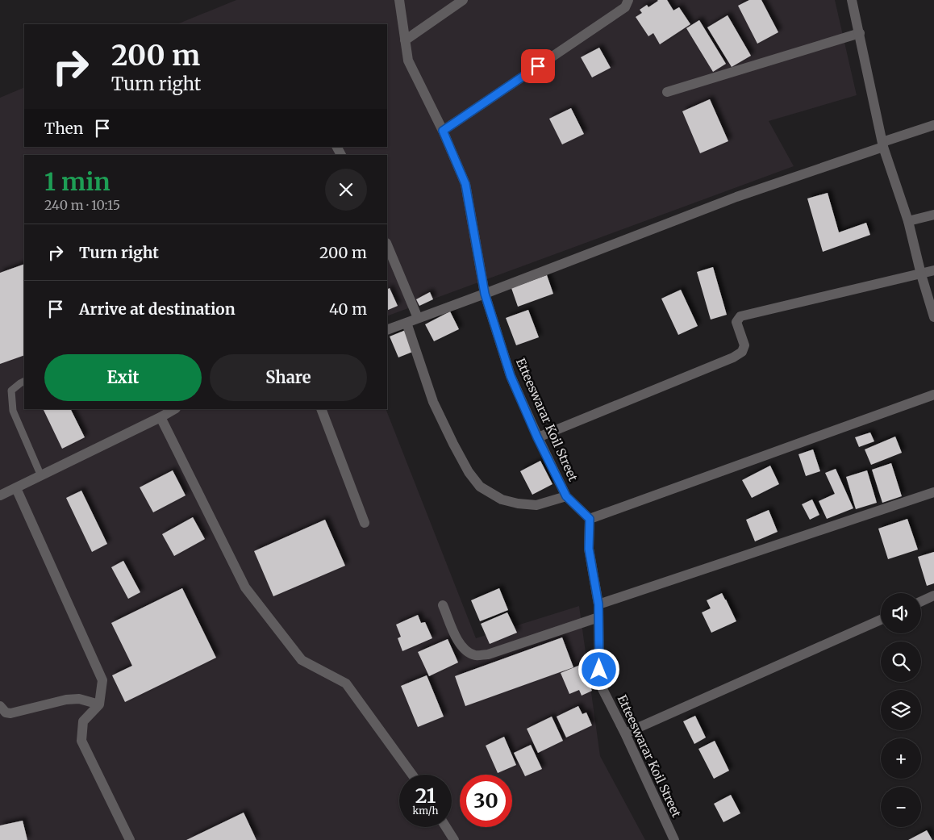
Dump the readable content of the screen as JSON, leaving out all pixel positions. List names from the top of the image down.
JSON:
{
  "streets": {
    "street": ["Etteeswarar Koil Street"]
  },
  "page": {
    "turn": ["200 m", "Turn right"],
    "then": "Then",
    "heading": ["1 min", "240 m · 10:15"],
    "list": [
      {
        "name": "Turn right",
        "value": "200 m"
      },
      {
        "name": "Arrive at destination",
        "value": "40 m"
      }
    ],
    "buttons": ["Exit", "Share"],
    "map_buttons": ["+", "−"],
    "speed": "21 km/h",
    "limit": "30"
  }
}
